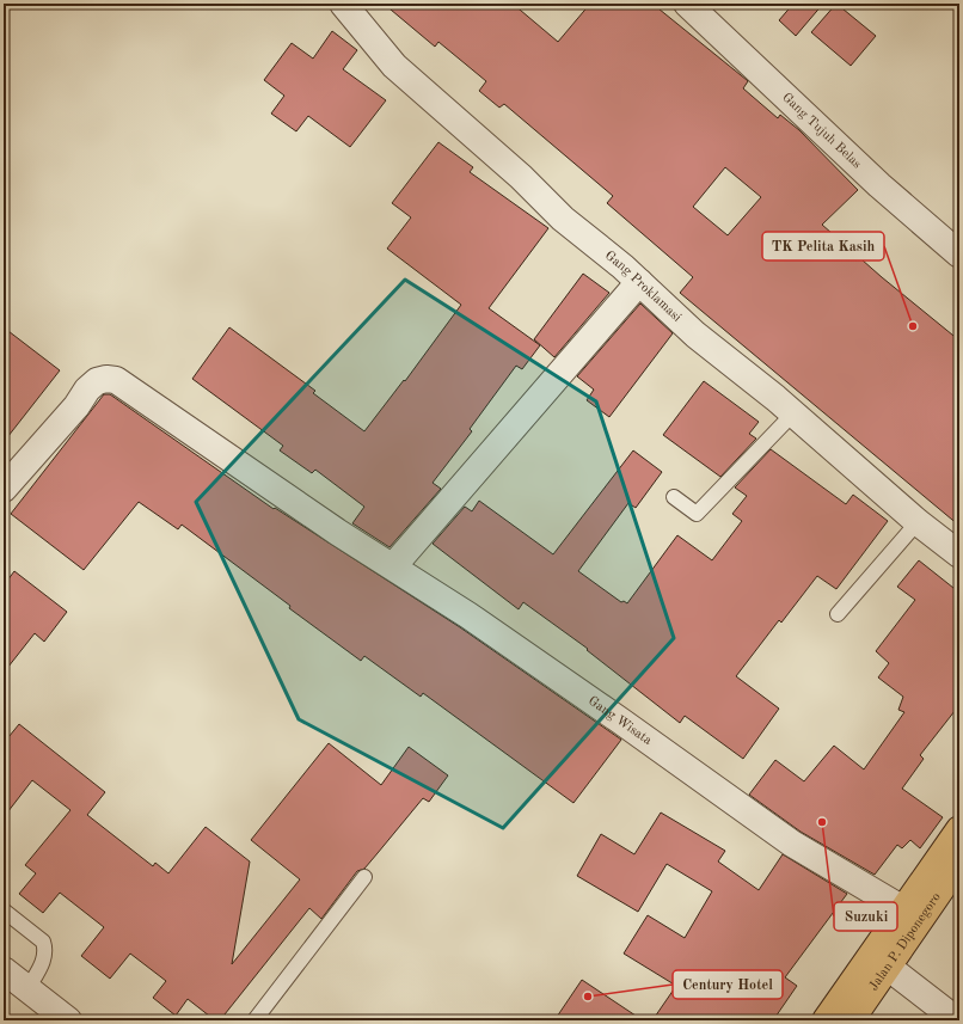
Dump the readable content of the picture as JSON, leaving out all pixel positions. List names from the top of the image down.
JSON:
{
  "streets": {
    "main road": ["Jalan P. Diponegoro"],
    "street": ["Gang Tujuh Belas", "Gang Proklamasi", "Gang Wisata"]
  },
  "crossings": [
    ["Gang Wisata", "Jalan P. Diponegoro"]
  ],
  "places": ["TK Pelita Kasih", "Suzuki", "Century Hotel"]
}
